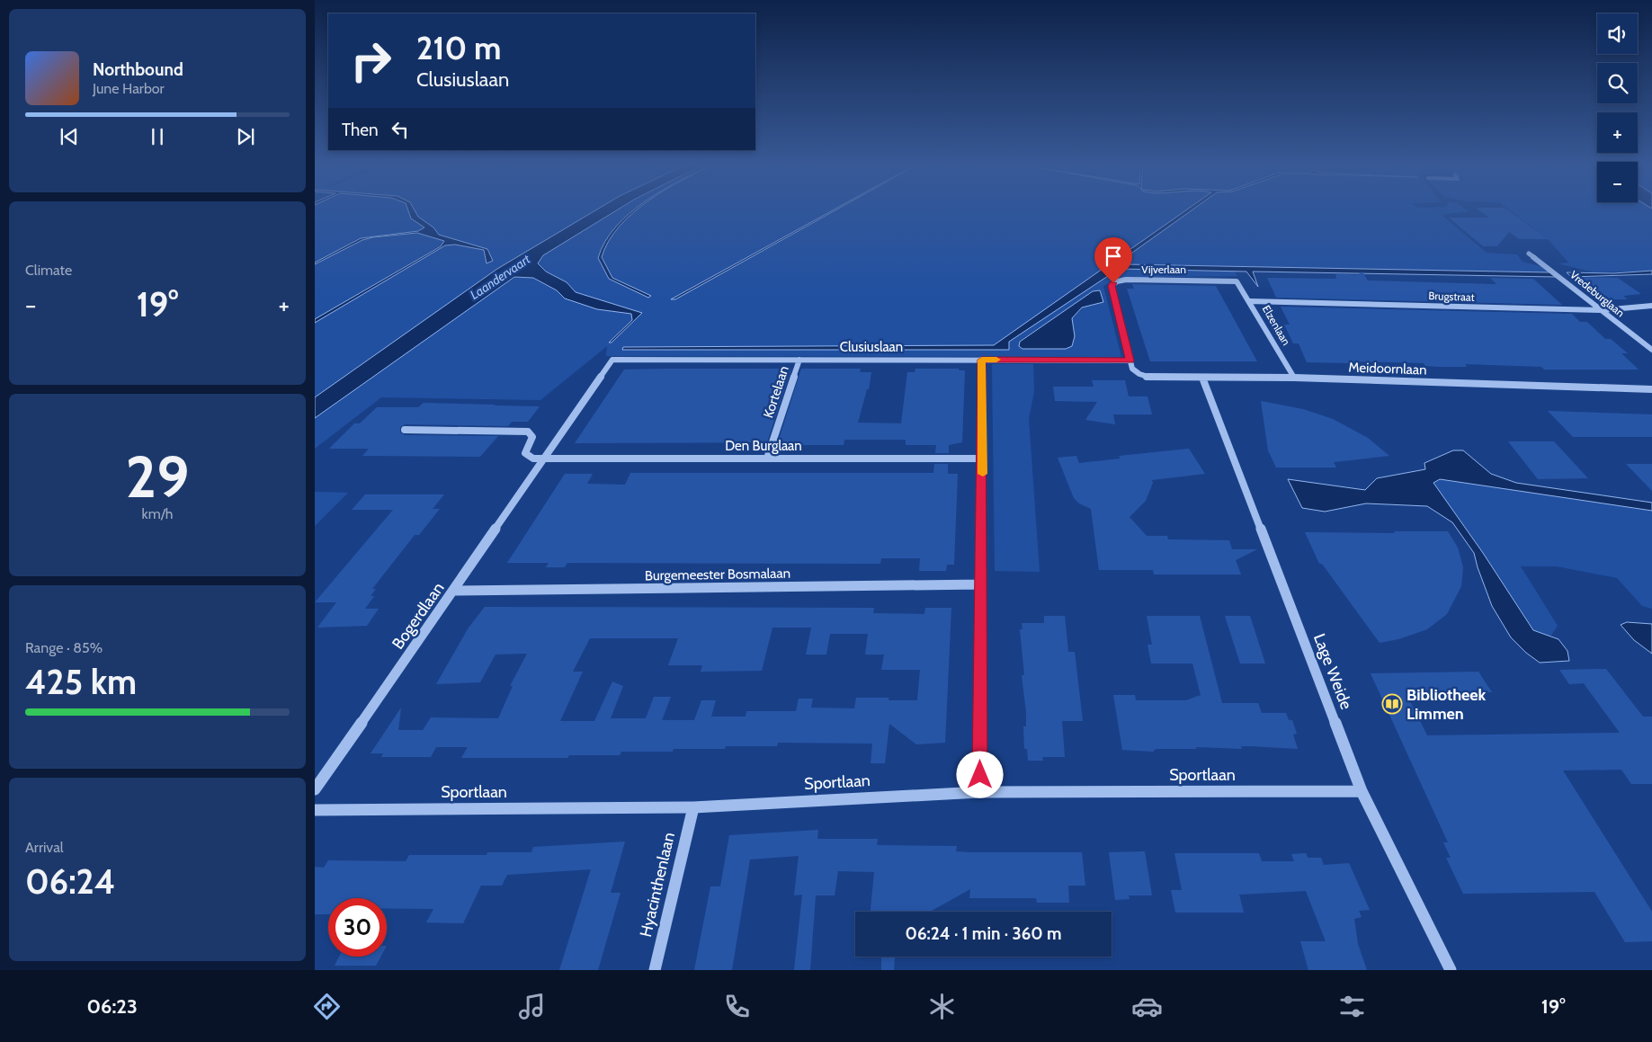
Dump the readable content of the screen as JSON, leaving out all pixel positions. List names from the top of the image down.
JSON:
{
  "streets": {
    "street": [
      "Vijverlaan",
      "Vredeburglaan",
      "Brugstraat",
      "Elzenlaan",
      "Clusiuslaan",
      "Meidoornlaan",
      "Kortelaan",
      "Den Burglaan",
      "Burgemeester Bosmalaan",
      "Bogerdlaan",
      "Lage Weide",
      "Sportlaan",
      "Hyacinthenlaan"
    ]
  },
  "crossings": [
    ["Vijverlaan", "Elzenlaan"],
    ["Vijverlaan", "Clusiuslaan"],
    ["Vijverlaan", "Meidoornlaan"],
    ["Vredeburglaan", "Brugstraat"],
    ["Brugstraat", "Elzenlaan"],
    ["Elzenlaan", "Meidoornlaan"],
    ["Clusiuslaan", "Meidoornlaan"],
    ["Clusiuslaan", "Kortelaan"],
    ["Clusiuslaan", "Bogerdlaan"],
    ["Meidoornlaan", "Lage Weide"],
    ["Kortelaan", "Den Burglaan"],
    ["Den Burglaan", "Bogerdlaan"],
    ["Burgemeester Bosmalaan", "Bogerdlaan"],
    ["Lage Weide", "Sportlaan"],
    ["Sportlaan", "Hyacinthenlaan"]
  ],
  "water": ["Laandervaart"],
  "places": {
    "library": ["Bibliotheek Limmen"]
  },
  "page": {
    "map_buttons": ["+", "−"],
    "turn": ["210 m", "Clusiuslaan"],
    "song": ["Northbound", "June Harbor"],
    "then": "Then",
    "tile": [
      "Climate",
      ["29", "km/h"],
      ["Range · 85%", "425 km"],
      ["Arrival", "06:24"]
    ],
    "heat": ["−", "19°", "+"],
    "limit": "30",
    "trip": "06:24 · 1 min · 360 m",
    "tabs": ["06:23", "19°"]
  }
}
